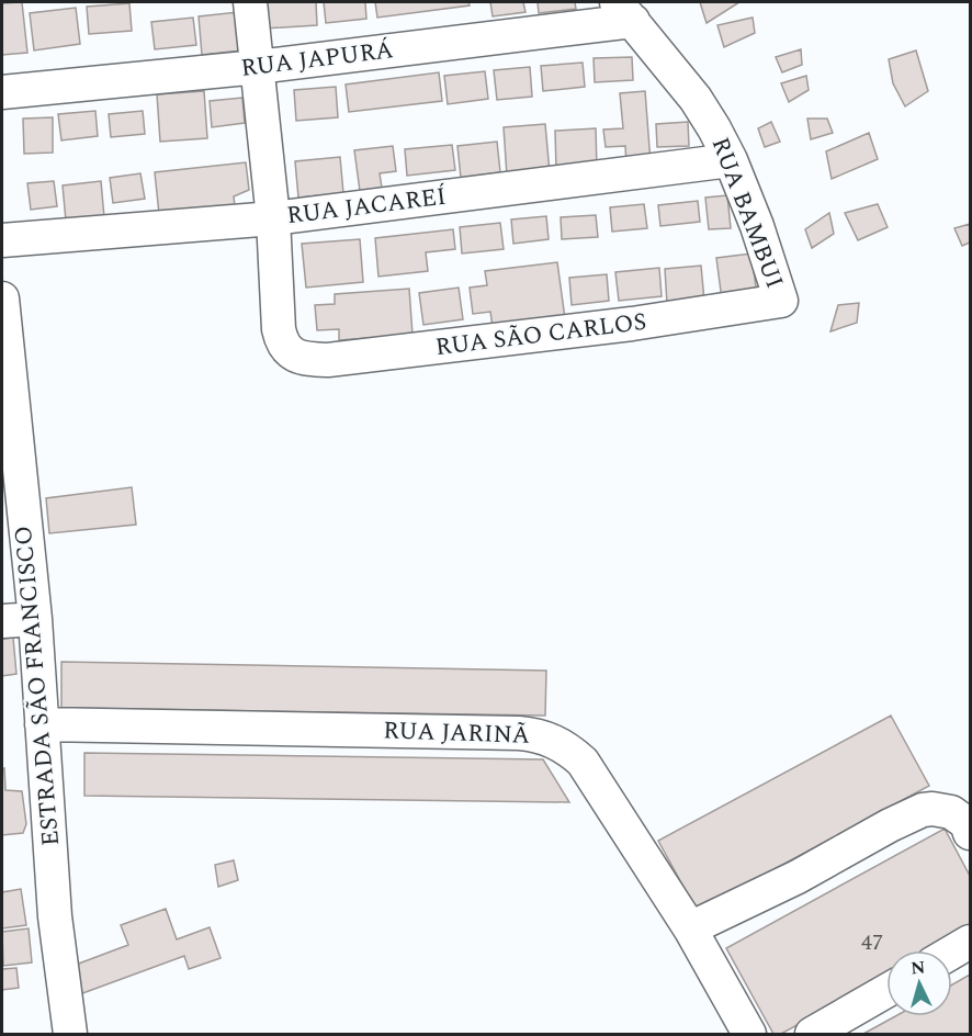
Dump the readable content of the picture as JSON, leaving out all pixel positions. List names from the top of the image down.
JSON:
{
  "streets": {
    "street": [
      "RUA JAPURÁ",
      "RUA JACAREÍ",
      "RUA BAMBUI",
      "RUA SÃO CARLOS",
      "ESTRADA SÃO FRANCISCO",
      "RUA JARINÃ"
    ]
  },
  "crossings": [
    ["RUA JAPURÁ", "RUA BAMBUI"],
    ["RUA JACAREÍ", "RUA BAMBUI"],
    ["RUA JACAREÍ", "RUA SÃO CARLOS"],
    ["RUA BAMBUI", "RUA SÃO CARLOS"],
    ["ESTRADA SÃO FRANCISCO", "RUA JARINÃ"]
  ],
  "house_numbers": ["47"],
  "north": "top"
}
